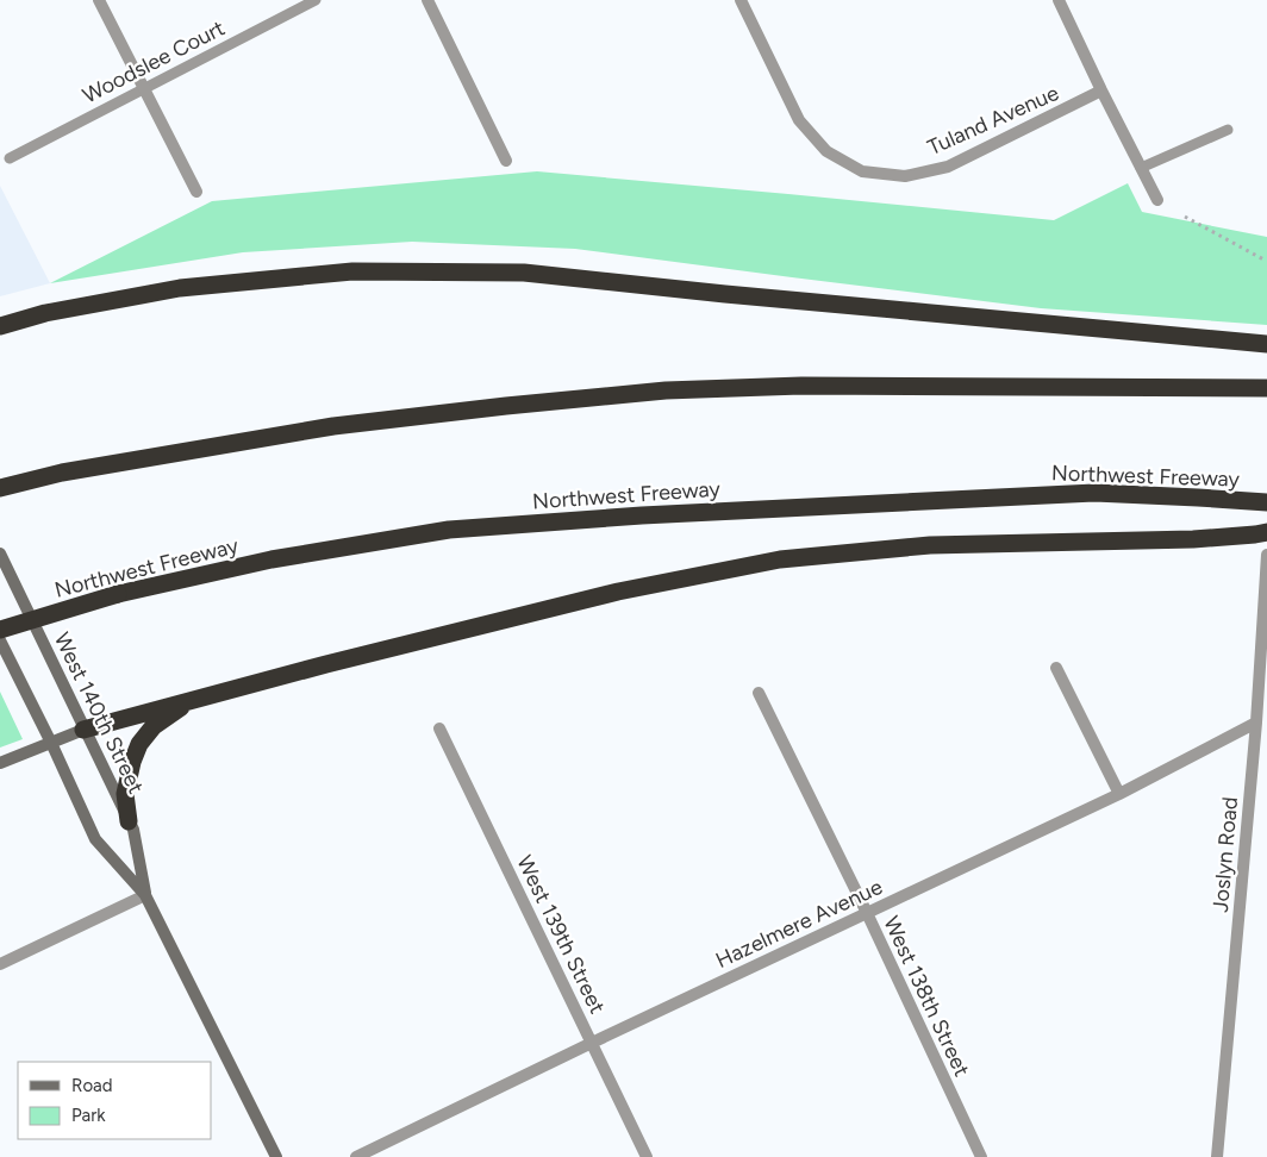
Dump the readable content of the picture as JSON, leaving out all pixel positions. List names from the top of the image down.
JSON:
{
  "streets": {
    "highway": ["Northwest Freeway"],
    "main road": ["West 140th Street"],
    "street": [
      "Tuland Avenue",
      "Joslyn Road",
      "Hazelmere Avenue",
      "West 139th Street",
      "West 138th Street"
    ],
    "lane": ["Woodslee Court"]
  },
  "crossings": [
    ["Joslyn Road", "Hazelmere Avenue"],
    ["Hazelmere Avenue", "West 139th Street"],
    ["Hazelmere Avenue", "West 138th Street"]
  ],
  "legend": ["Road", "Park"]
}
